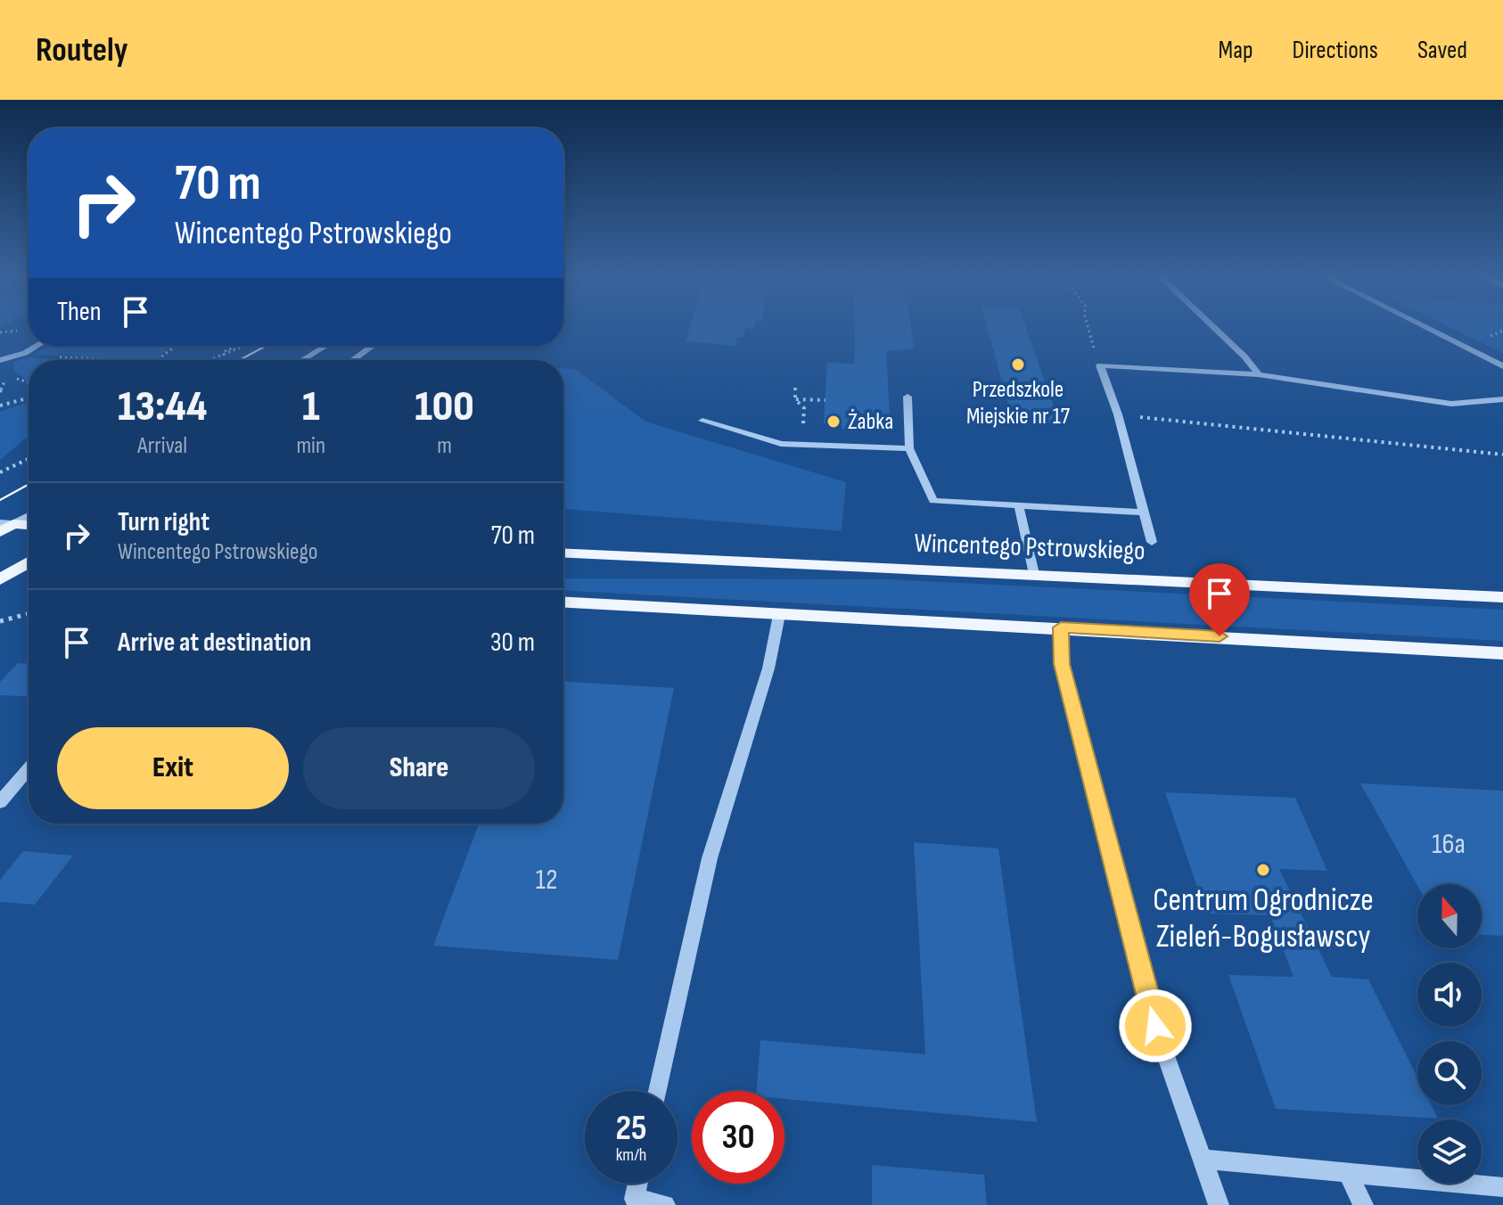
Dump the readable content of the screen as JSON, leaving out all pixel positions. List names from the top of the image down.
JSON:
{
  "streets": {
    "main road": ["Wincentego Pstrowskiego"]
  },
  "places": ["Przedszkole Miejskie nr 17", "Żabka", "Centrum Ogrodnicze Zieleń-Bogusławscy"],
  "house_numbers": ["16a", "12"],
  "north": "top",
  "page": {
    "header": "Routely",
    "nav": ["Map", "Directions", "Saved"],
    "turn": ["70 m", "Wincentego Pstrowskiego"],
    "then": "Then",
    "eta": [
      "13:44",
      "Arrival",
      "1",
      "min",
      "100",
      "m"
    ],
    "list": [
      {
        "name": "Turn right",
        "note": "Wincentego Pstrowskiego",
        "value": "70 m"
      },
      {
        "name": "Arrive at destination",
        "value": "30 m"
      }
    ],
    "buttons": ["Exit", "Share"],
    "speed": "25 km/h",
    "limit": "30"
  }
}
